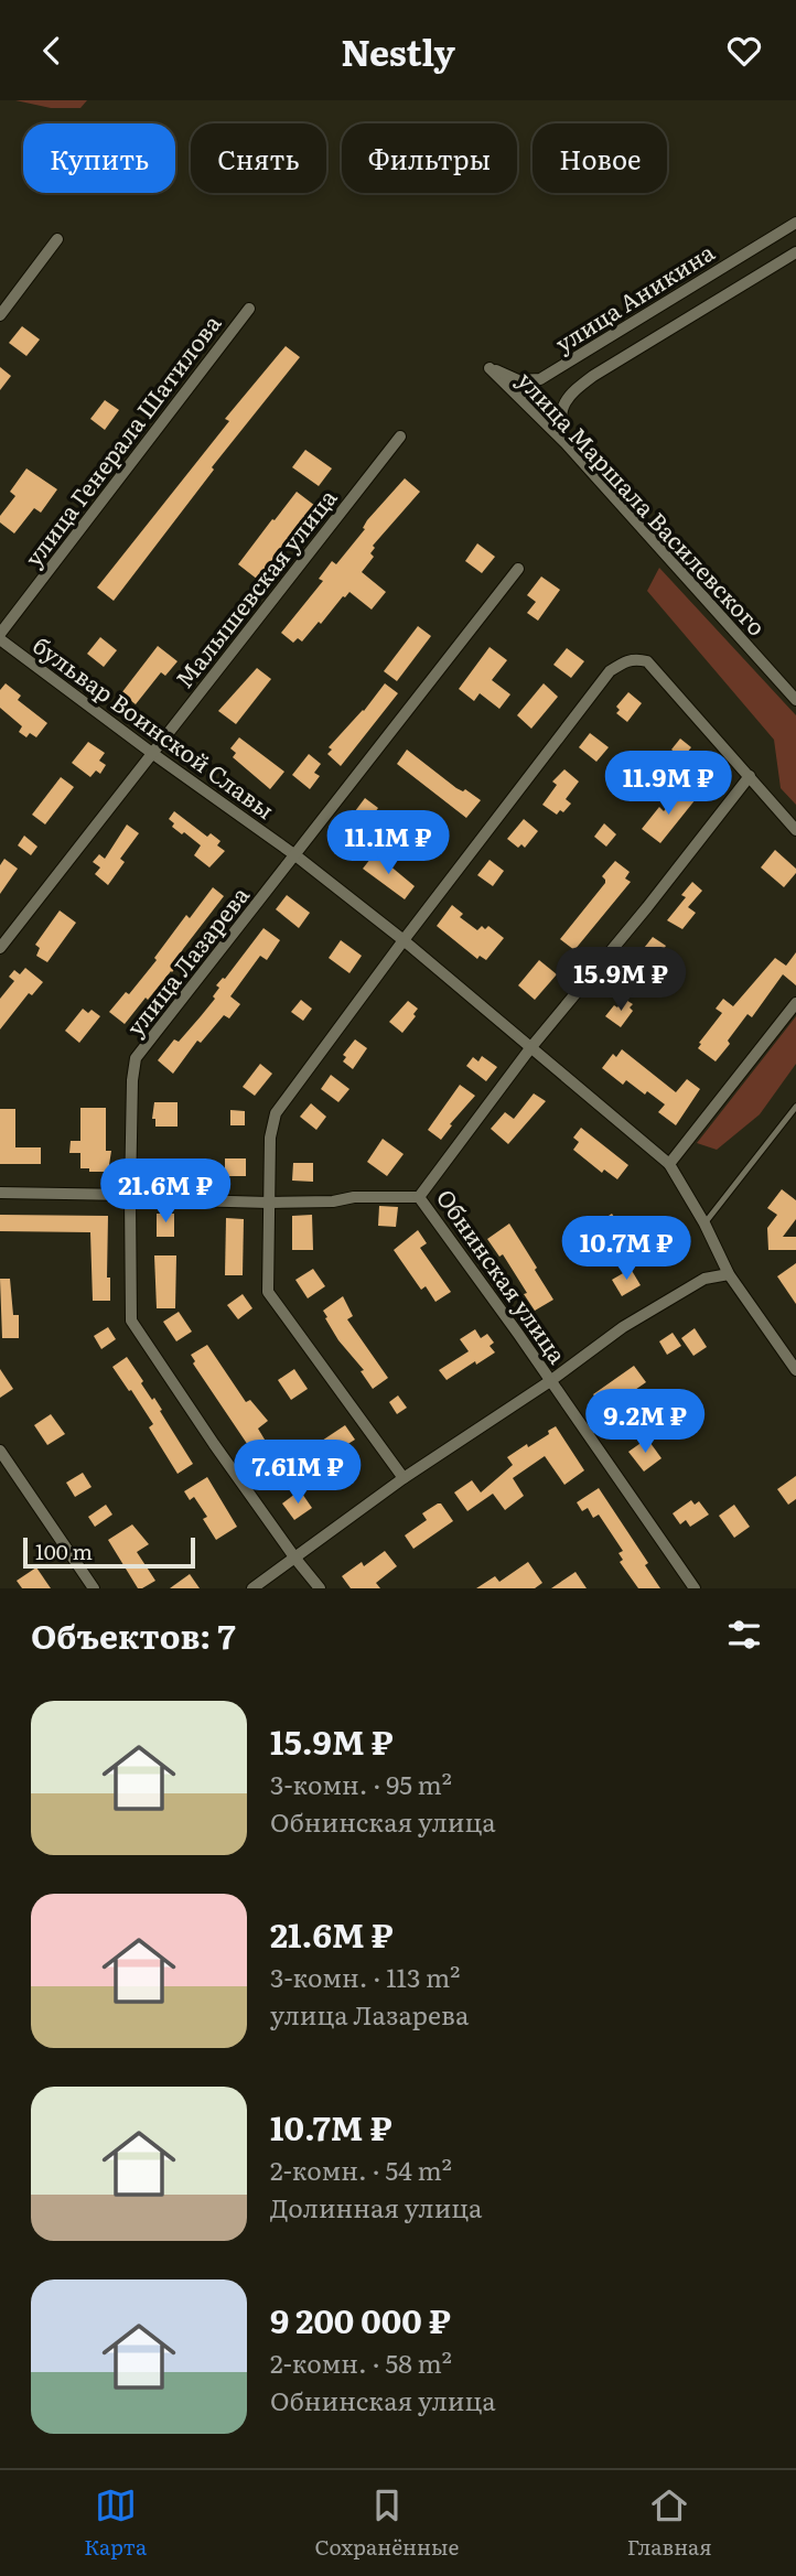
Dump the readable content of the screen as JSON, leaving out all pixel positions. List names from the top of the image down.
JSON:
{
  "streets": {
    "street": [
      "улица Аникина",
      "улица Генерала Шатилова",
      "улица Маршала Василевского",
      "Малышевская улица",
      "бульвар Воинской Славы",
      "улица Лазарева",
      "Обнинская улица"
    ]
  },
  "crossings": [
    ["улица Аникина", "улица Маршала Василевского"],
    ["Малышевская улица", "бульвар Воинской Славы"],
    ["бульвар Воинской Славы", "улица Лазарева"],
    ["бульвар Воинской Славы", "Обнинская улица"]
  ],
  "scale_bar": "100 m",
  "page": {
    "header": "Nestly",
    "chip": [
      "Купить",
      "Снять",
      "Фильтры",
      "Новое"
    ],
    "price": [
      "11.9M ₽",
      "11.1M ₽",
      "15.9M ₽",
      "21.6M ₽",
      "10.7M ₽",
      "9.2M ₽",
      "7.61M ₽"
    ],
    "scale": "100 m",
    "heading": "Объектов: 7",
    "list": [
      {
        "name": "15.9M ₽",
        "note": "3-комн. · 95 m² · Обнинская улица"
      },
      {
        "name": "21.6M ₽",
        "note": "3-комн. · 113 m² · улица Лазарева"
      },
      {
        "name": "10.7M ₽",
        "note": "2-комн. · 54 m² · Долинная улица"
      },
      {
        "name": "9 200 000 ₽",
        "note": "2-комн. · 58 m² · Обнинская улица"
      }
    ],
    "tabs": ["Карта", "Сохранённые", "Главная"]
  }
}
